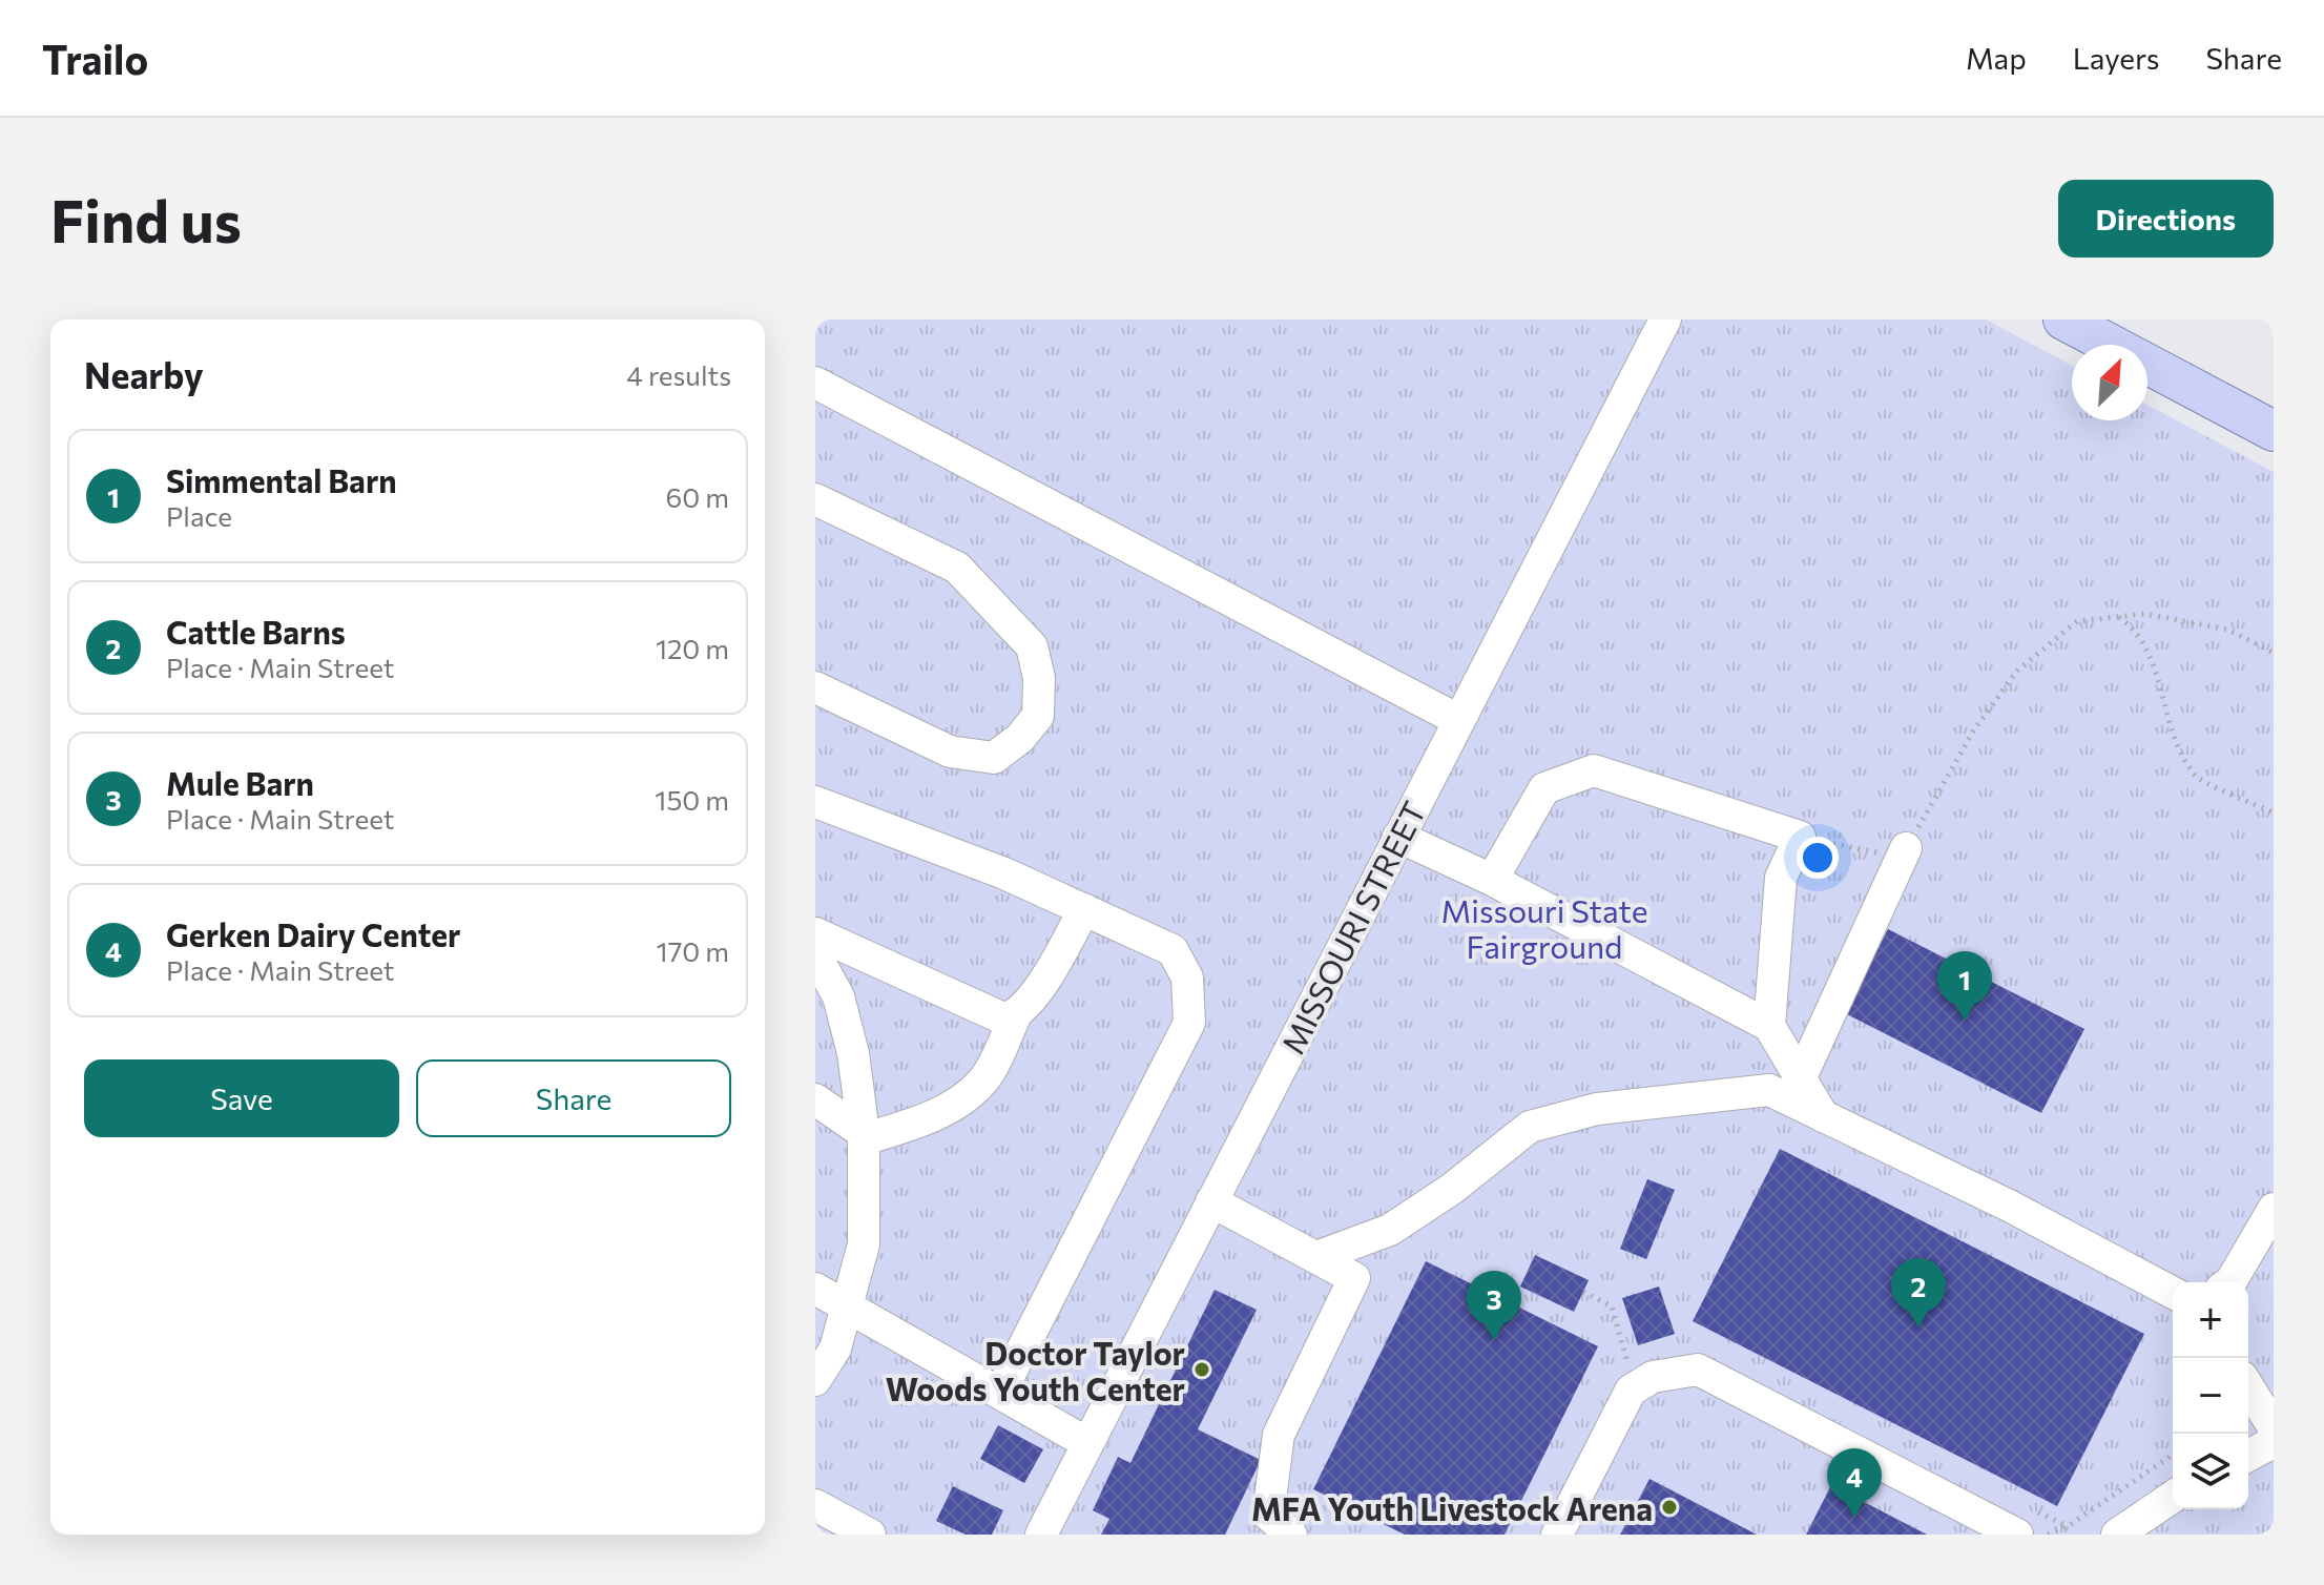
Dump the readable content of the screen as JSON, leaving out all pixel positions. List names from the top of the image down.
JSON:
{
  "streets": {
    "street": ["MISSOURI STREET"]
  },
  "parks": ["Missouri State Fairground"],
  "places": ["Doctor Taylor Woods Youth Center", "MFA Youth Livestock Arena"],
  "north": "top right",
  "page": {
    "header": "Trailo",
    "nav": ["Map", "Layers", "Share"],
    "buttons": [
      "Directions",
      ["Save", "Share"]
    ],
    "title": "Find us",
    "heading": ["Nearby", "4 results"],
    "list": [
      {
        "mark": "1",
        "name": "Simmental Barn",
        "note": "Place",
        "value": "60 m"
      },
      {
        "mark": "2",
        "name": "Cattle Barns",
        "note": "Place · Main Street",
        "value": "120 m"
      },
      {
        "mark": "3",
        "name": "Mule Barn",
        "note": "Place · Main Street",
        "value": "150 m"
      },
      {
        "mark": "4",
        "name": "Gerken Dairy Center",
        "note": "Place · Main Street",
        "value": "170 m"
      }
    ],
    "pins": [
      "1",
      "2",
      "3",
      "4"
    ],
    "map_buttons": ["+", "−"]
  }
}
